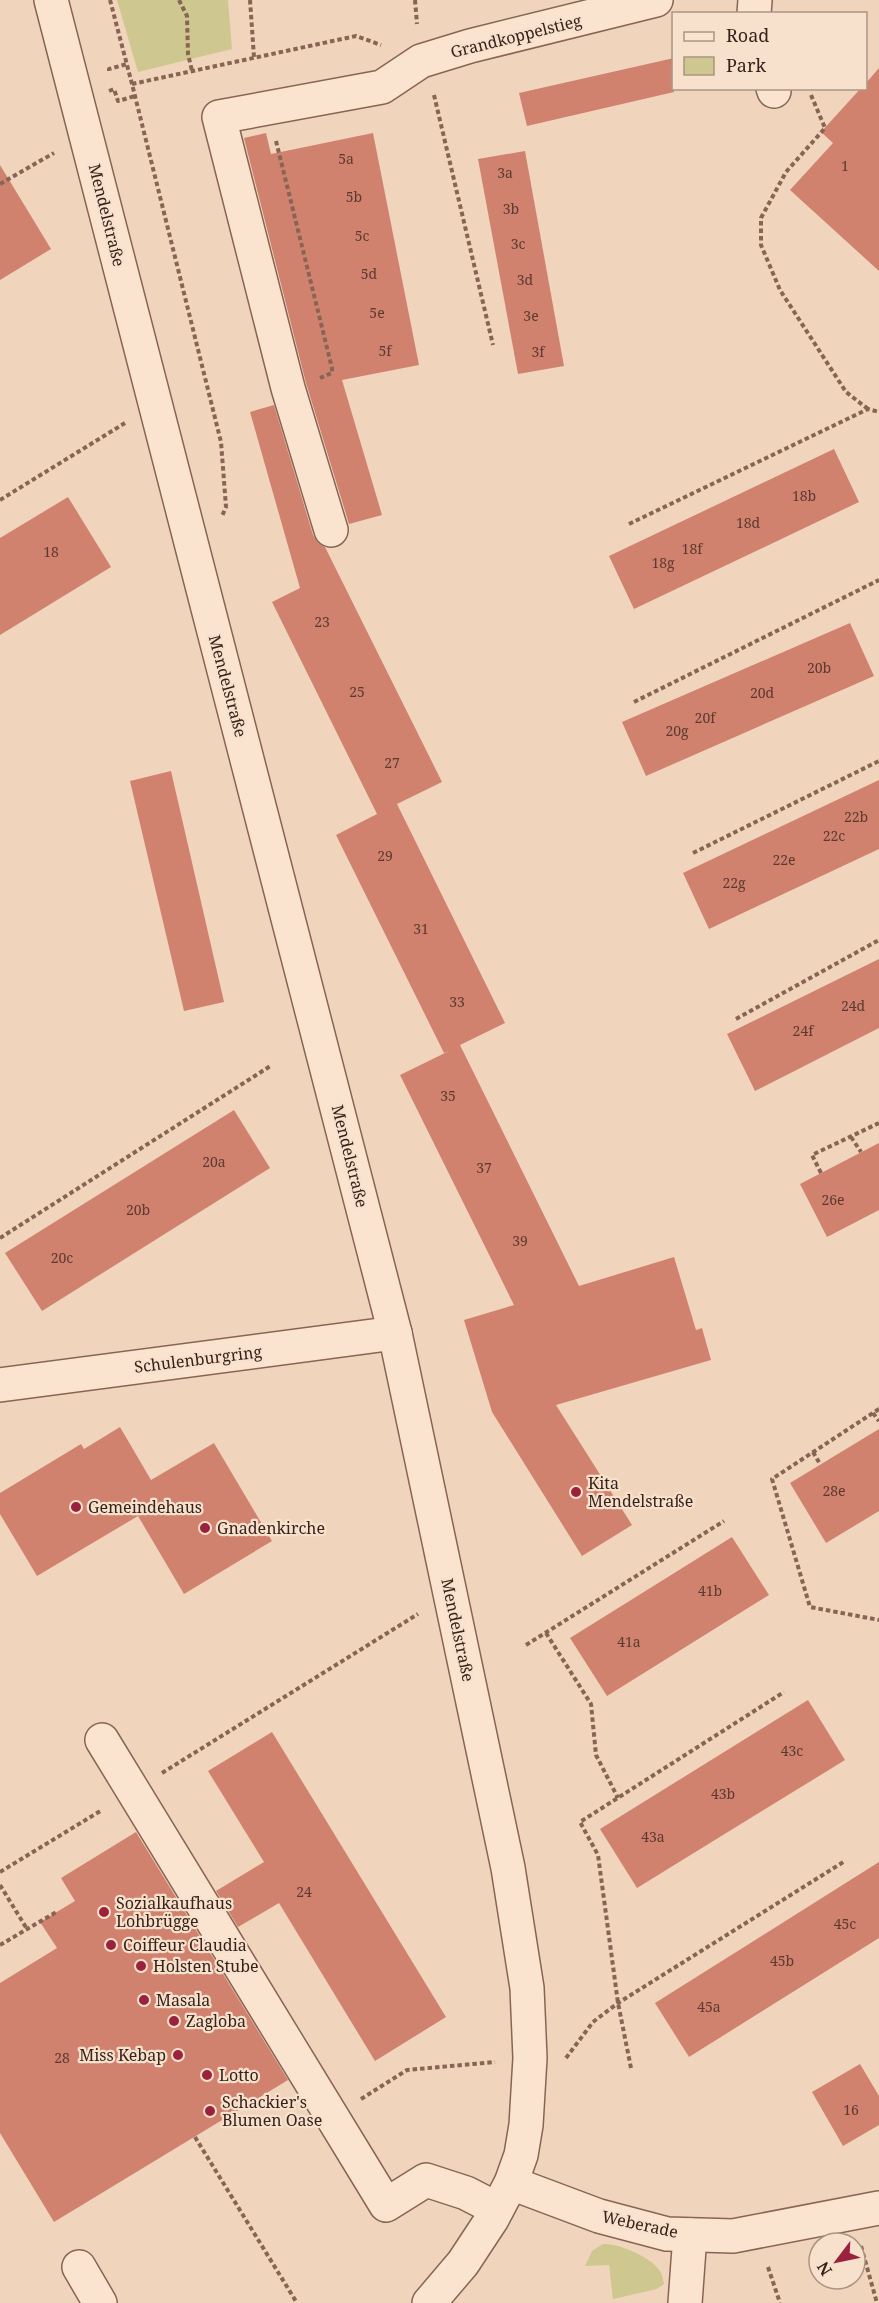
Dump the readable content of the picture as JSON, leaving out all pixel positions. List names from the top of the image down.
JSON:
{
  "streets": {
    "street": [
      "Grandkoppelstieg",
      "Mendelstraße",
      "Schulenburgring",
      "Weberade"
    ]
  },
  "crossings": [
    ["Mendelstraße", "Schulenburgring"],
    ["Mendelstraße", "Weberade"]
  ],
  "places": [
    "Kita Mendelstraße",
    "Gemeindehaus",
    "Gnadenkirche",
    "Sozialkaufhaus Lohbrügge",
    "Coiffeur Claudia",
    "Holsten Stube",
    "Masala",
    "Zagloba",
    "Miss Kebap",
    "Lotto",
    "Schackier's Blumen Oase"
  ],
  "house_numbers": [
    "5a",
    "1",
    "3a",
    "5b",
    "3b",
    "5c",
    "3c",
    "5d",
    "3d",
    "5e",
    "3e",
    "5f",
    "3f",
    "18b",
    "18d",
    "18f",
    "18",
    "18g",
    "23",
    "20b",
    "25",
    "20d",
    "20f",
    "20g",
    "27",
    "22b",
    "22c",
    "29",
    "22e",
    "22g",
    "31",
    "33",
    "24d",
    "24f",
    "35",
    "20a",
    "37",
    "26e",
    "20b",
    "39",
    "20c",
    "28e",
    "41b",
    "41a",
    "43c",
    "43b",
    "43a",
    "24",
    "45c",
    "45b",
    "45a",
    "28",
    "16"
  ],
  "legend": ["Road", "Park"],
  "north": "bottom left"
}
